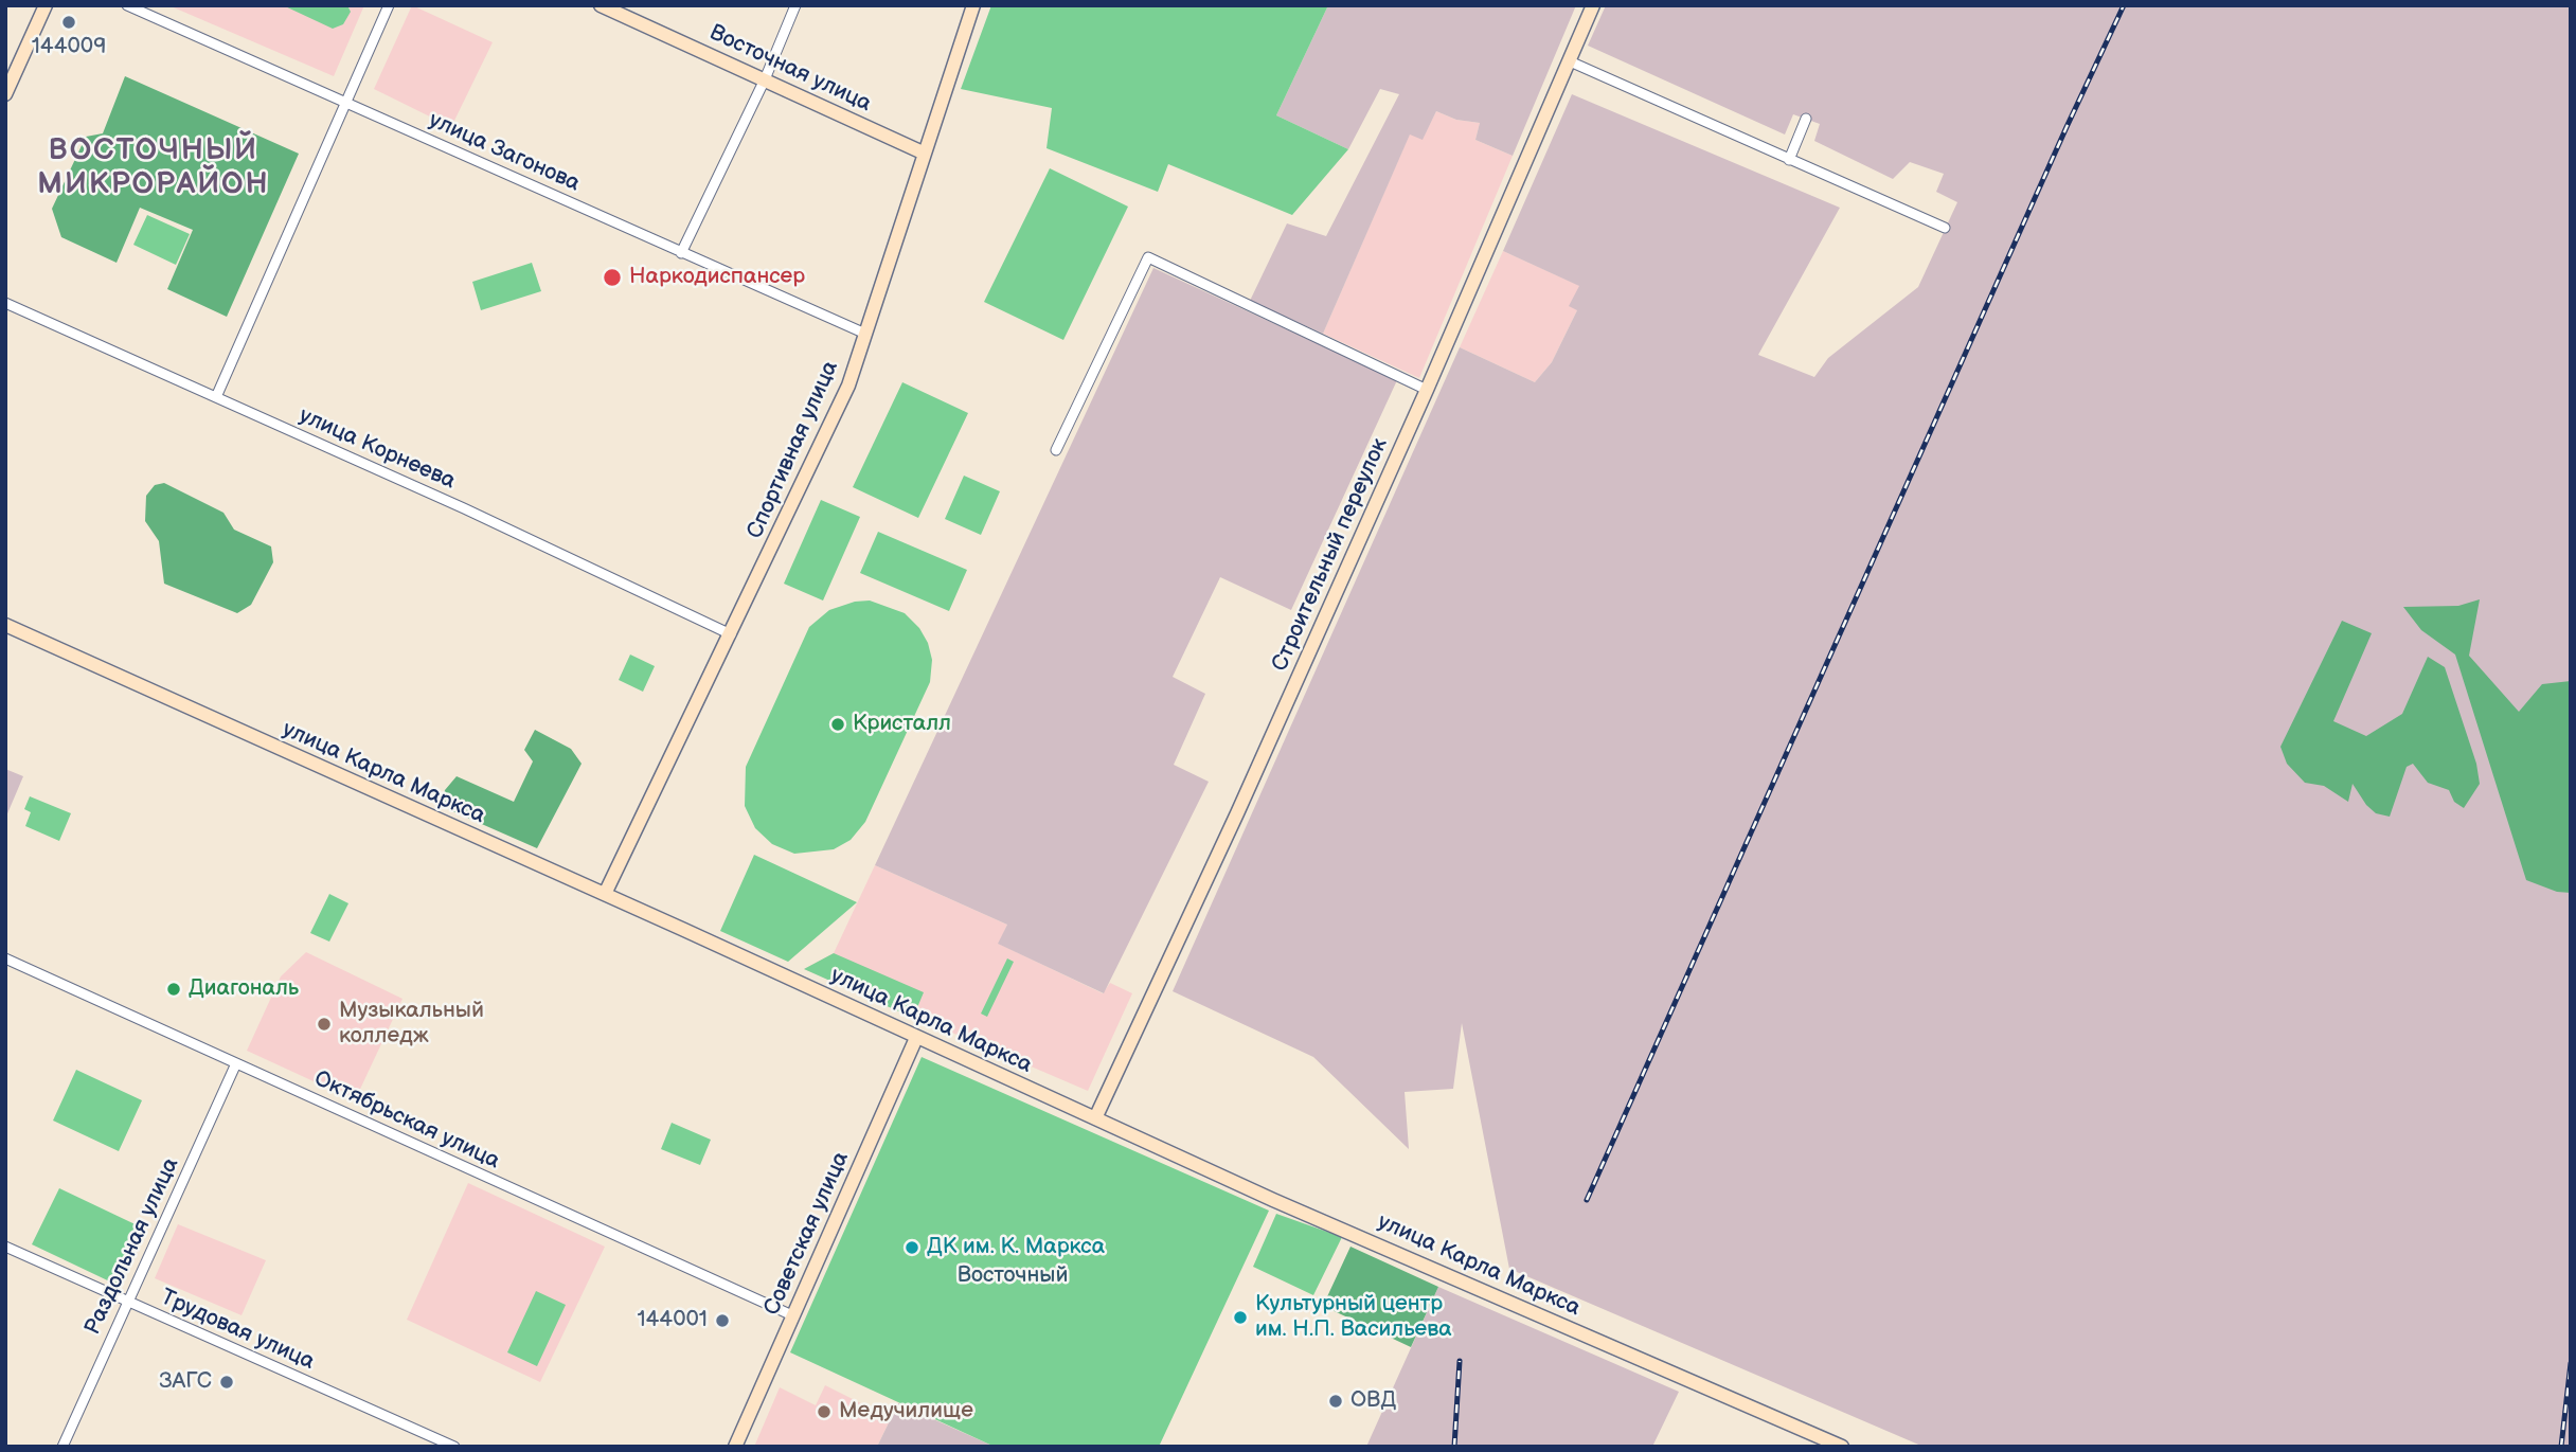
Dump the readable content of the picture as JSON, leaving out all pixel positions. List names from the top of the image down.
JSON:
{
  "streets": {
    "street": [
      "Восточная улица",
      "улица Загонова",
      "улица Корнеева",
      "Спортивная улица",
      "Строительный переулок",
      "улица Карла Маркса",
      "Октябрьская улица",
      "Советская улица",
      "Раздольная улица",
      "Трудовая улица"
    ]
  },
  "crossings": [
    ["Восточная улица", "Спортивная улица"],
    ["улица Загонова", "Спортивная улица"],
    ["улица Корнеева", "Спортивная улица"],
    ["Спортивная улица", "улица Карла Маркса"],
    ["Строительный переулок", "улица Карла Маркса"],
    ["улица Карла Маркса", "Советская улица"],
    ["Октябрьская улица", "Советская улица"],
    ["Октябрьская улица", "Раздольная улица"],
    ["Раздольная улица", "Трудовая улица"]
  ],
  "districts": ["ВОСТОЧНЫЙ МИКРОРАЙОН"],
  "parks": ["Восточный"],
  "places": [
    "144009",
    "Наркодиспансер",
    "Кристалл",
    "Диагональ",
    "Музыкальный колледж",
    "ДК им. К. Маркса",
    "Культурный центр им. Н.П. Васильева",
    "144001",
    "ЗАГС",
    "ОВД",
    "Медучилище"
  ]
}
